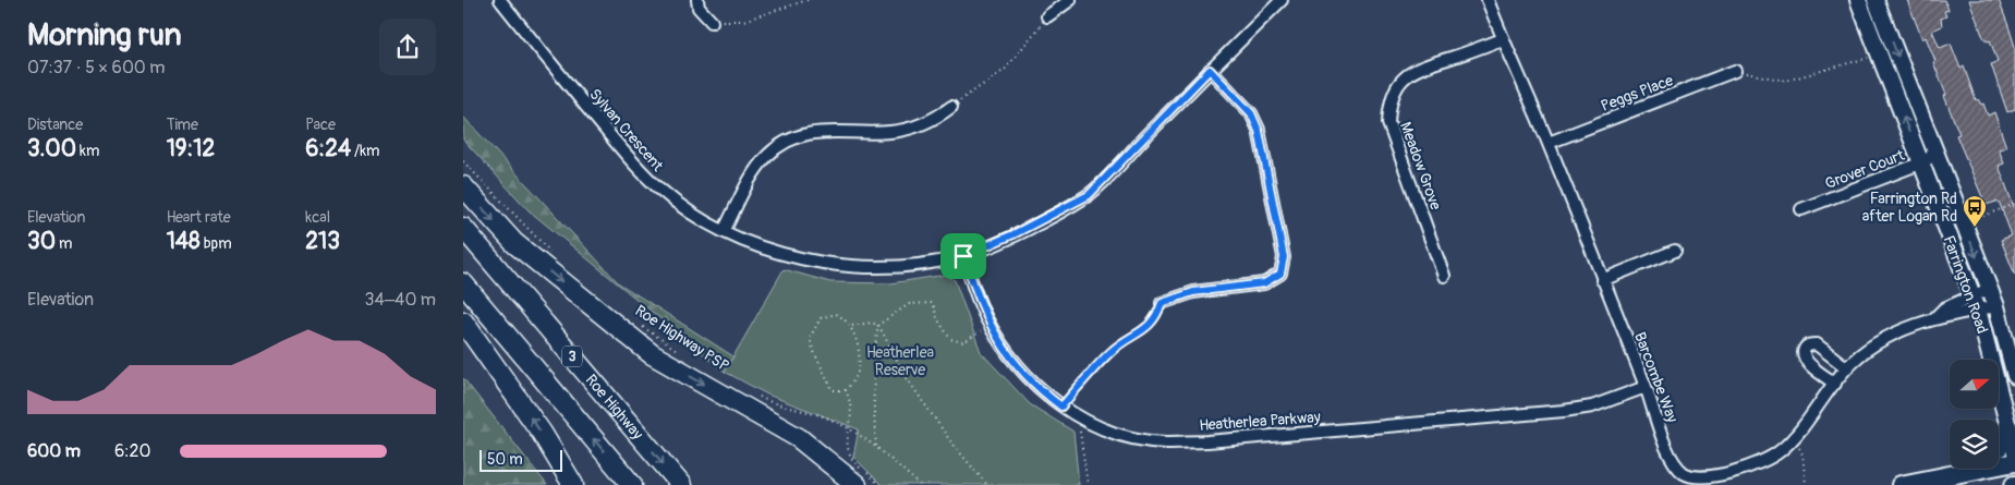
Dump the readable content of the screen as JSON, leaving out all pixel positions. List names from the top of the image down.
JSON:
{
  "streets": {
    "highway": ["3", "Roe Highway"],
    "main road": ["Farrington Road"],
    "street": [
      "Peggs Place",
      "Sylvan Crescent",
      "Meadow Grove",
      "Grover Court",
      "Barcombe Way",
      "Heatherlea Parkway"
    ],
    "path": ["Roe Highway PSP"]
  },
  "crossings": [
    ["Peggs Place", "Barcombe Way"],
    ["Sylvan Crescent", "Heatherlea Parkway"],
    ["Meadow Grove", "Barcombe Way"],
    ["Grover Court", "Farrington Road"],
    ["Farrington Road", "Barcombe Way"],
    ["Barcombe Way", "Heatherlea Parkway"]
  ],
  "parks": ["Heatherlea Reserve"],
  "places": {
    "bus stop": ["Farrington Rd after Logan Rd"]
  },
  "scale_bar": "50 m",
  "north": "right",
  "page": {
    "heading": ["Morning run", "07:37 · 5 × 600 m"],
    "stats": [
      ["Distance", "3.00 km"],
      ["Time", "19:12"],
      ["Pace", "6:24 /km"],
      ["Elevation", "30 m"],
      ["Heart rate", "148 bpm"],
      ["kcal", "213"]
    ],
    "chart": ["Elevation", "34–40 m"],
    "list": [
      {
        "name": "600 m",
        "note": "6:20"
      }
    ],
    "scale": "50 m"
  }
}
